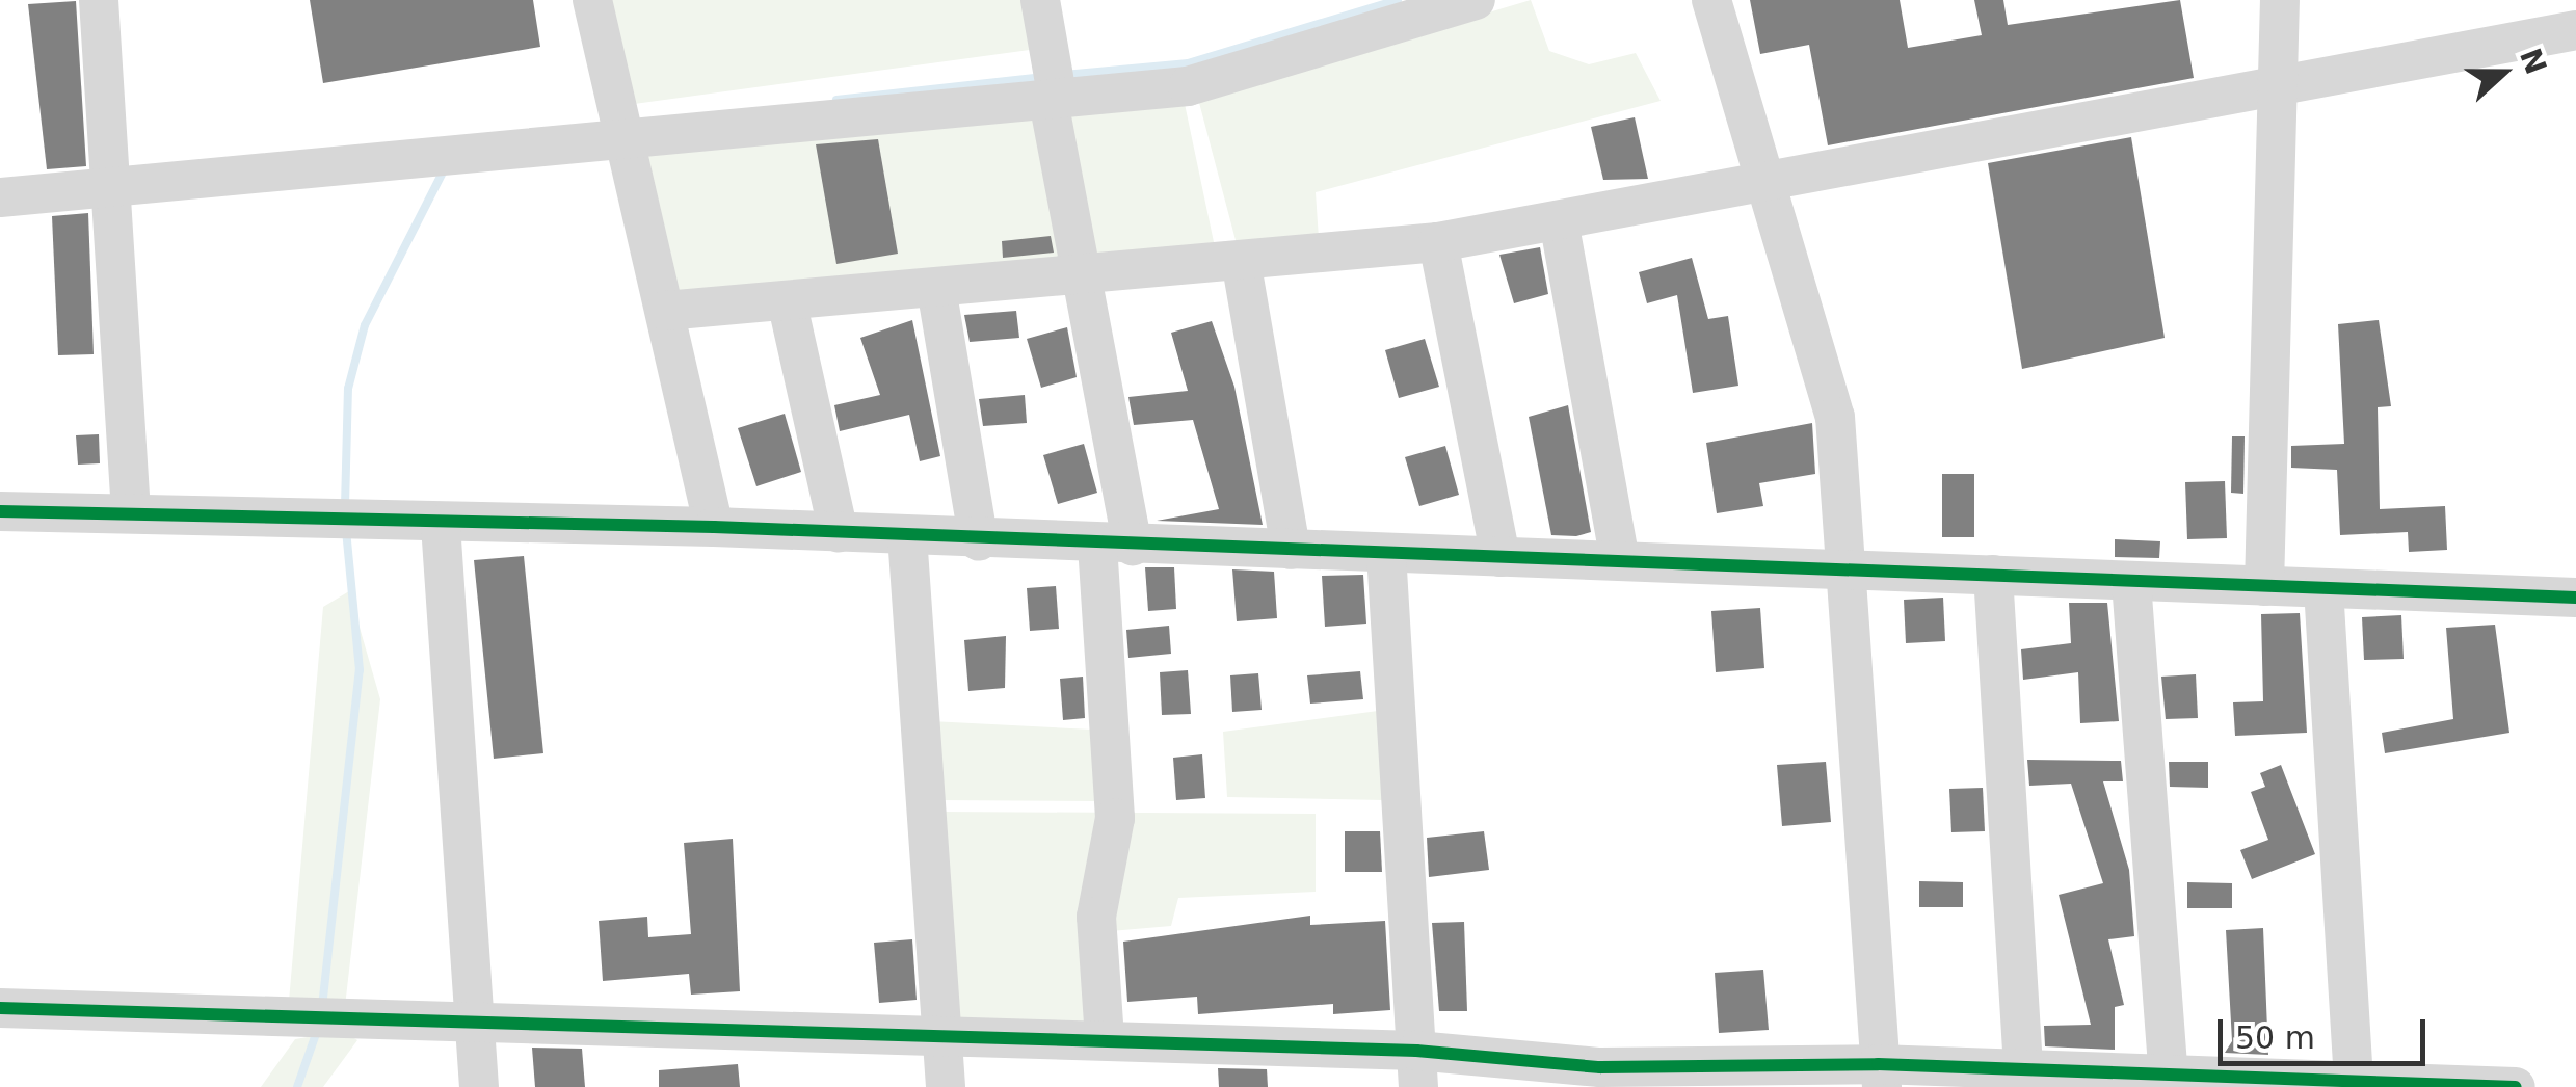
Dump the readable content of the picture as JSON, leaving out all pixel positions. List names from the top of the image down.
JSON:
{
  "scale_bar": "50 m",
  "north": "right"
}
